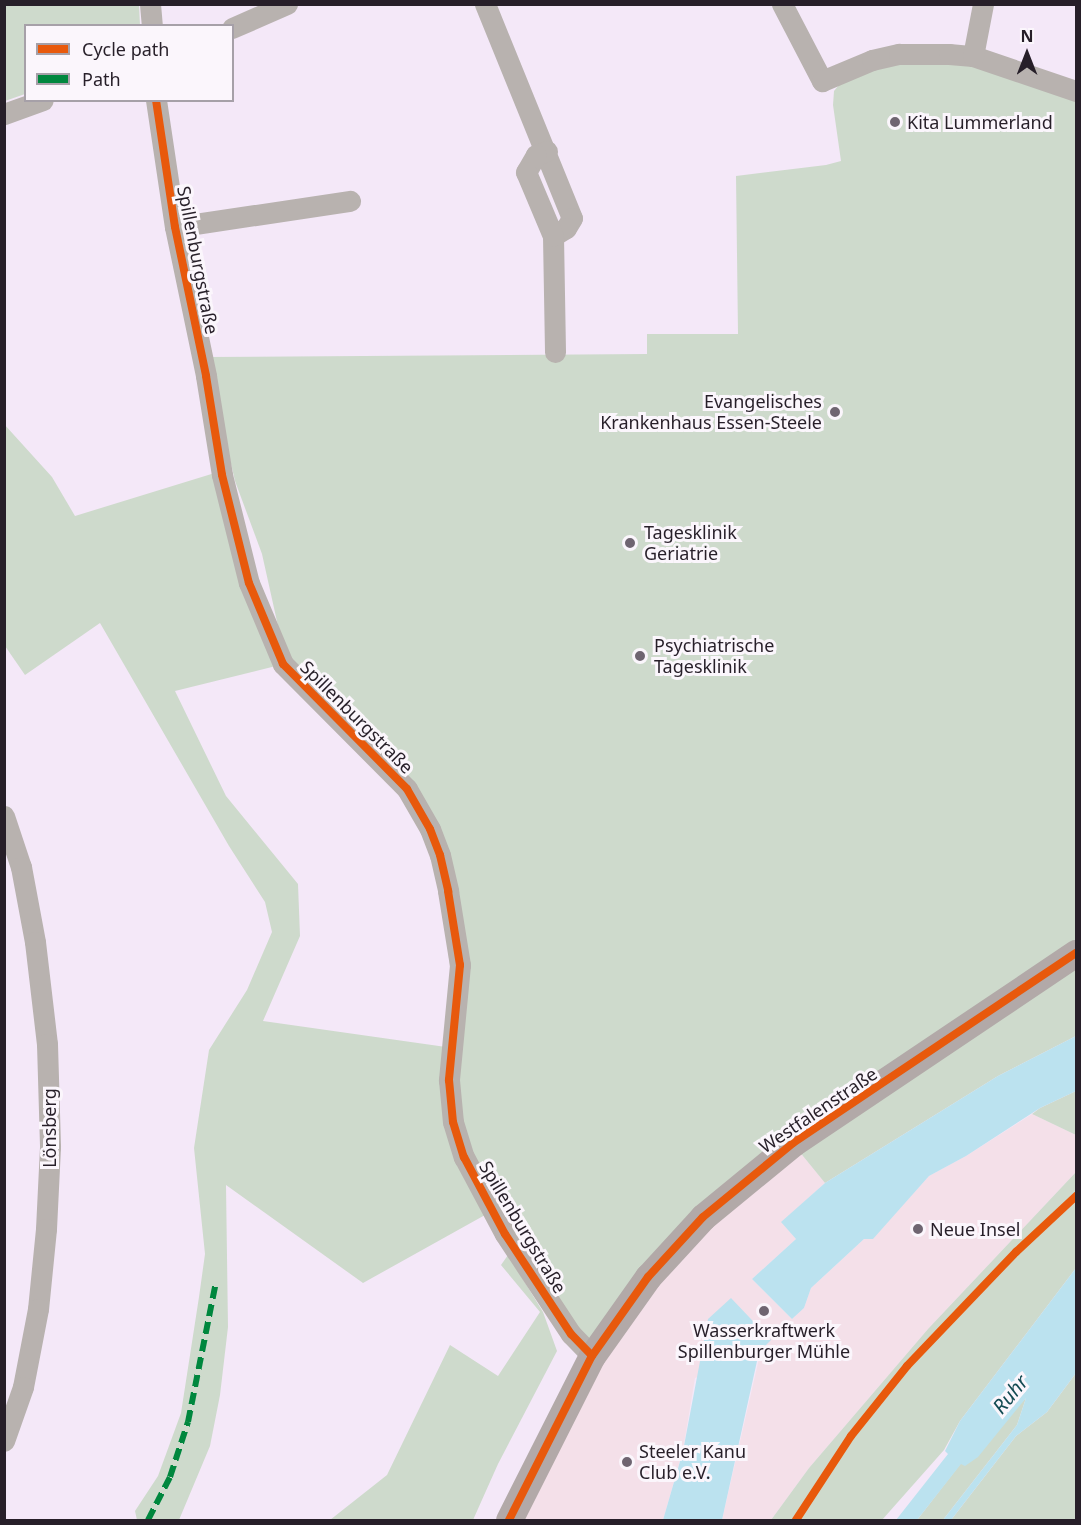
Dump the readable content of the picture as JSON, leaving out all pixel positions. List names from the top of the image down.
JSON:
{
  "streets": {
    "main road": ["Westfalenstraße"],
    "street": ["Spillenburgstraße", "Lönsberg"]
  },
  "crossings": [
    ["Spillenburgstraße", "Westfalenstraße"]
  ],
  "water": ["Ruhr"],
  "places": [
    "Kita Lummerland",
    "Evangelisches Krankenhaus Essen-Steele",
    "Tagesklinik Geriatrie",
    "Psychiatrische Tagesklinik",
    "Neue Insel",
    "Wasserkraftwerk Spillenburger Mühle",
    "Steeler Kanu Club e.V."
  ],
  "legend": ["Cycle path", "Path"],
  "north": "top"
}
